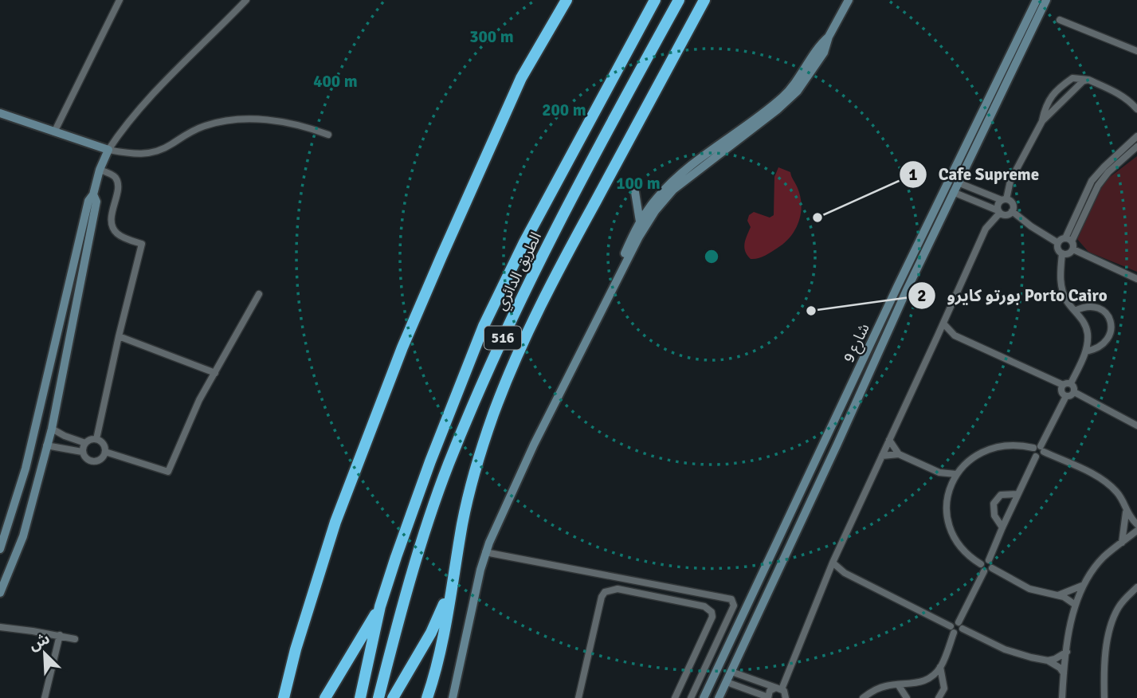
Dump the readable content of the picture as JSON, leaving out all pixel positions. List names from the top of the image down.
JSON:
{
  "streets": {
    "highway": ["الطريق الدائري", "516"],
    "street": ["شارع 9"]
  },
  "crossings": [
    ["الطريق الدائري", "516"]
  ],
  "places": ["Cafe Supreme", "بورتو كايرو Porto Cairo"],
  "north": "top left",
  "rings": [
    "300 m",
    "400 m",
    "200 m",
    "100 m"
  ]
}
